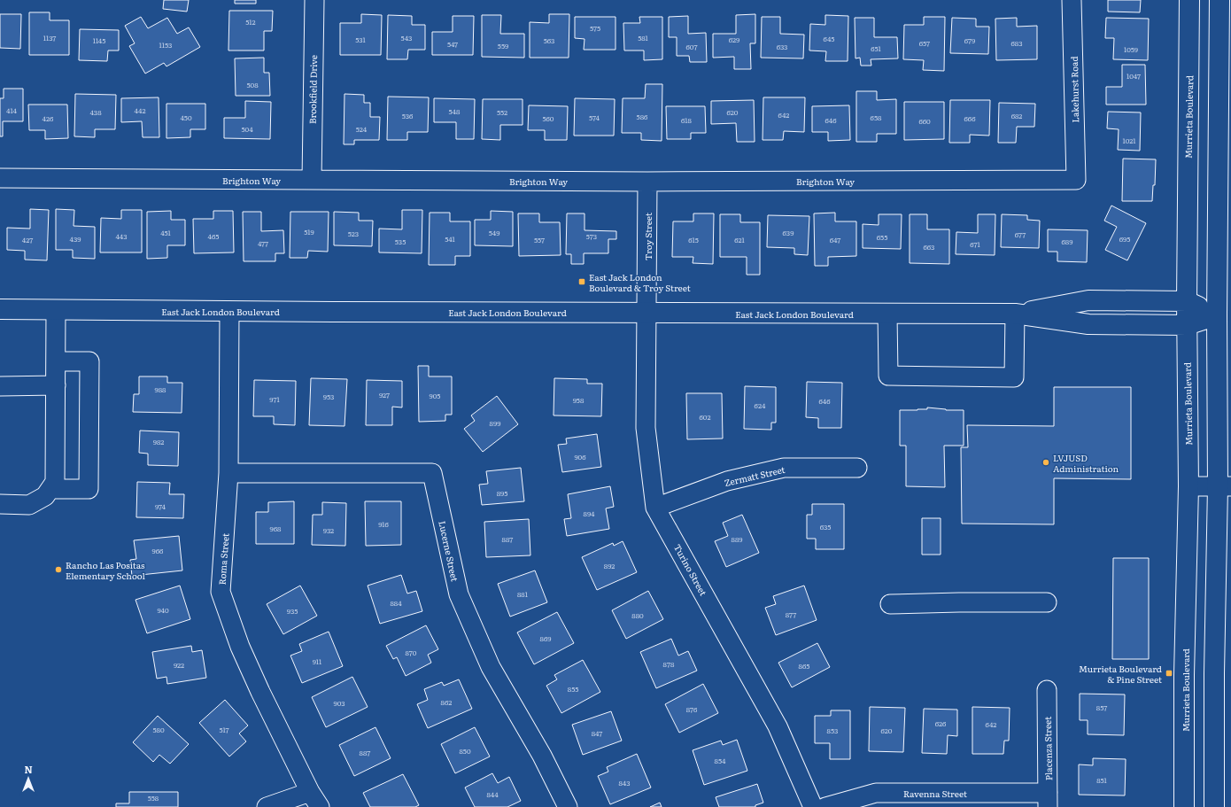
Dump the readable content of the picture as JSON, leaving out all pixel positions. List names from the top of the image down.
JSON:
{
  "streets": {
    "main road": ["Murrieta Boulevard", "East Jack London Boulevard"],
    "street": [
      "Brookfield Drive",
      "Lakehurst Road",
      "Brighton Way",
      "Troy Street",
      "Zermatt Street",
      "Lucerne Street",
      "Roma Street",
      "Turino Street",
      "Placenza Street",
      "Ravenna Street"
    ]
  },
  "crossings": [
    ["Brookfield Drive", "Brighton Way"],
    ["Lakehurst Road", "Brighton Way"],
    ["Murrieta Boulevard", "East Jack London Boulevard"],
    ["Brighton Way", "Troy Street"],
    ["Troy Street", "East Jack London Boulevard"],
    ["Troy Street", "Turino Street"],
    ["East Jack London Boulevard", "Roma Street"],
    ["East Jack London Boulevard", "Turino Street"],
    ["Zermatt Street", "Turino Street"],
    ["Lucerne Street", "Roma Street"],
    ["Placenza Street", "Ravenna Street"]
  ],
  "places": {
    "transit": ["East Jack London Boulevard & Troy Street", "Murrieta Boulevard & Pine Street"],
    "other": ["LVJUSD Administration", "Rancho Las Positas Elementary School"]
  },
  "house_numbers": [
    "512",
    "575",
    "1137",
    "543",
    "581",
    "645",
    "531",
    "629",
    "1145",
    "563",
    "679",
    "657",
    "683",
    "547",
    "1153",
    "559",
    "607",
    "633",
    "651",
    "1059",
    "1047",
    "508",
    "414",
    "442",
    "548",
    "438",
    "552",
    "620",
    "642",
    "536",
    "682",
    "586",
    "450",
    "574",
    "658",
    "426",
    "560",
    "666",
    "618",
    "646",
    "660",
    "504",
    "524",
    "1021",
    "519",
    "451",
    "549",
    "639",
    "523",
    "677",
    "443",
    "465",
    "573",
    "655",
    "439",
    "541",
    "695",
    "427",
    "557",
    "615",
    "621",
    "647",
    "535",
    "689",
    "477",
    "671",
    "663",
    "988",
    "927",
    "905",
    "953",
    "971",
    "958",
    "646",
    "624",
    "602",
    "899",
    "982",
    "906",
    "895",
    "974",
    "894",
    "916",
    "635",
    "968",
    "932",
    "887",
    "889",
    "966",
    "892",
    "881",
    "884",
    "940",
    "935",
    "877",
    "880",
    "869",
    "870",
    "911",
    "878",
    "922",
    "865",
    "855",
    "862",
    "903",
    "857",
    "876",
    "626",
    "642",
    "580",
    "517",
    "853",
    "620",
    "847",
    "850",
    "887",
    "854",
    "851",
    "843",
    "844",
    "558"
  ],
  "north": "top"
}
